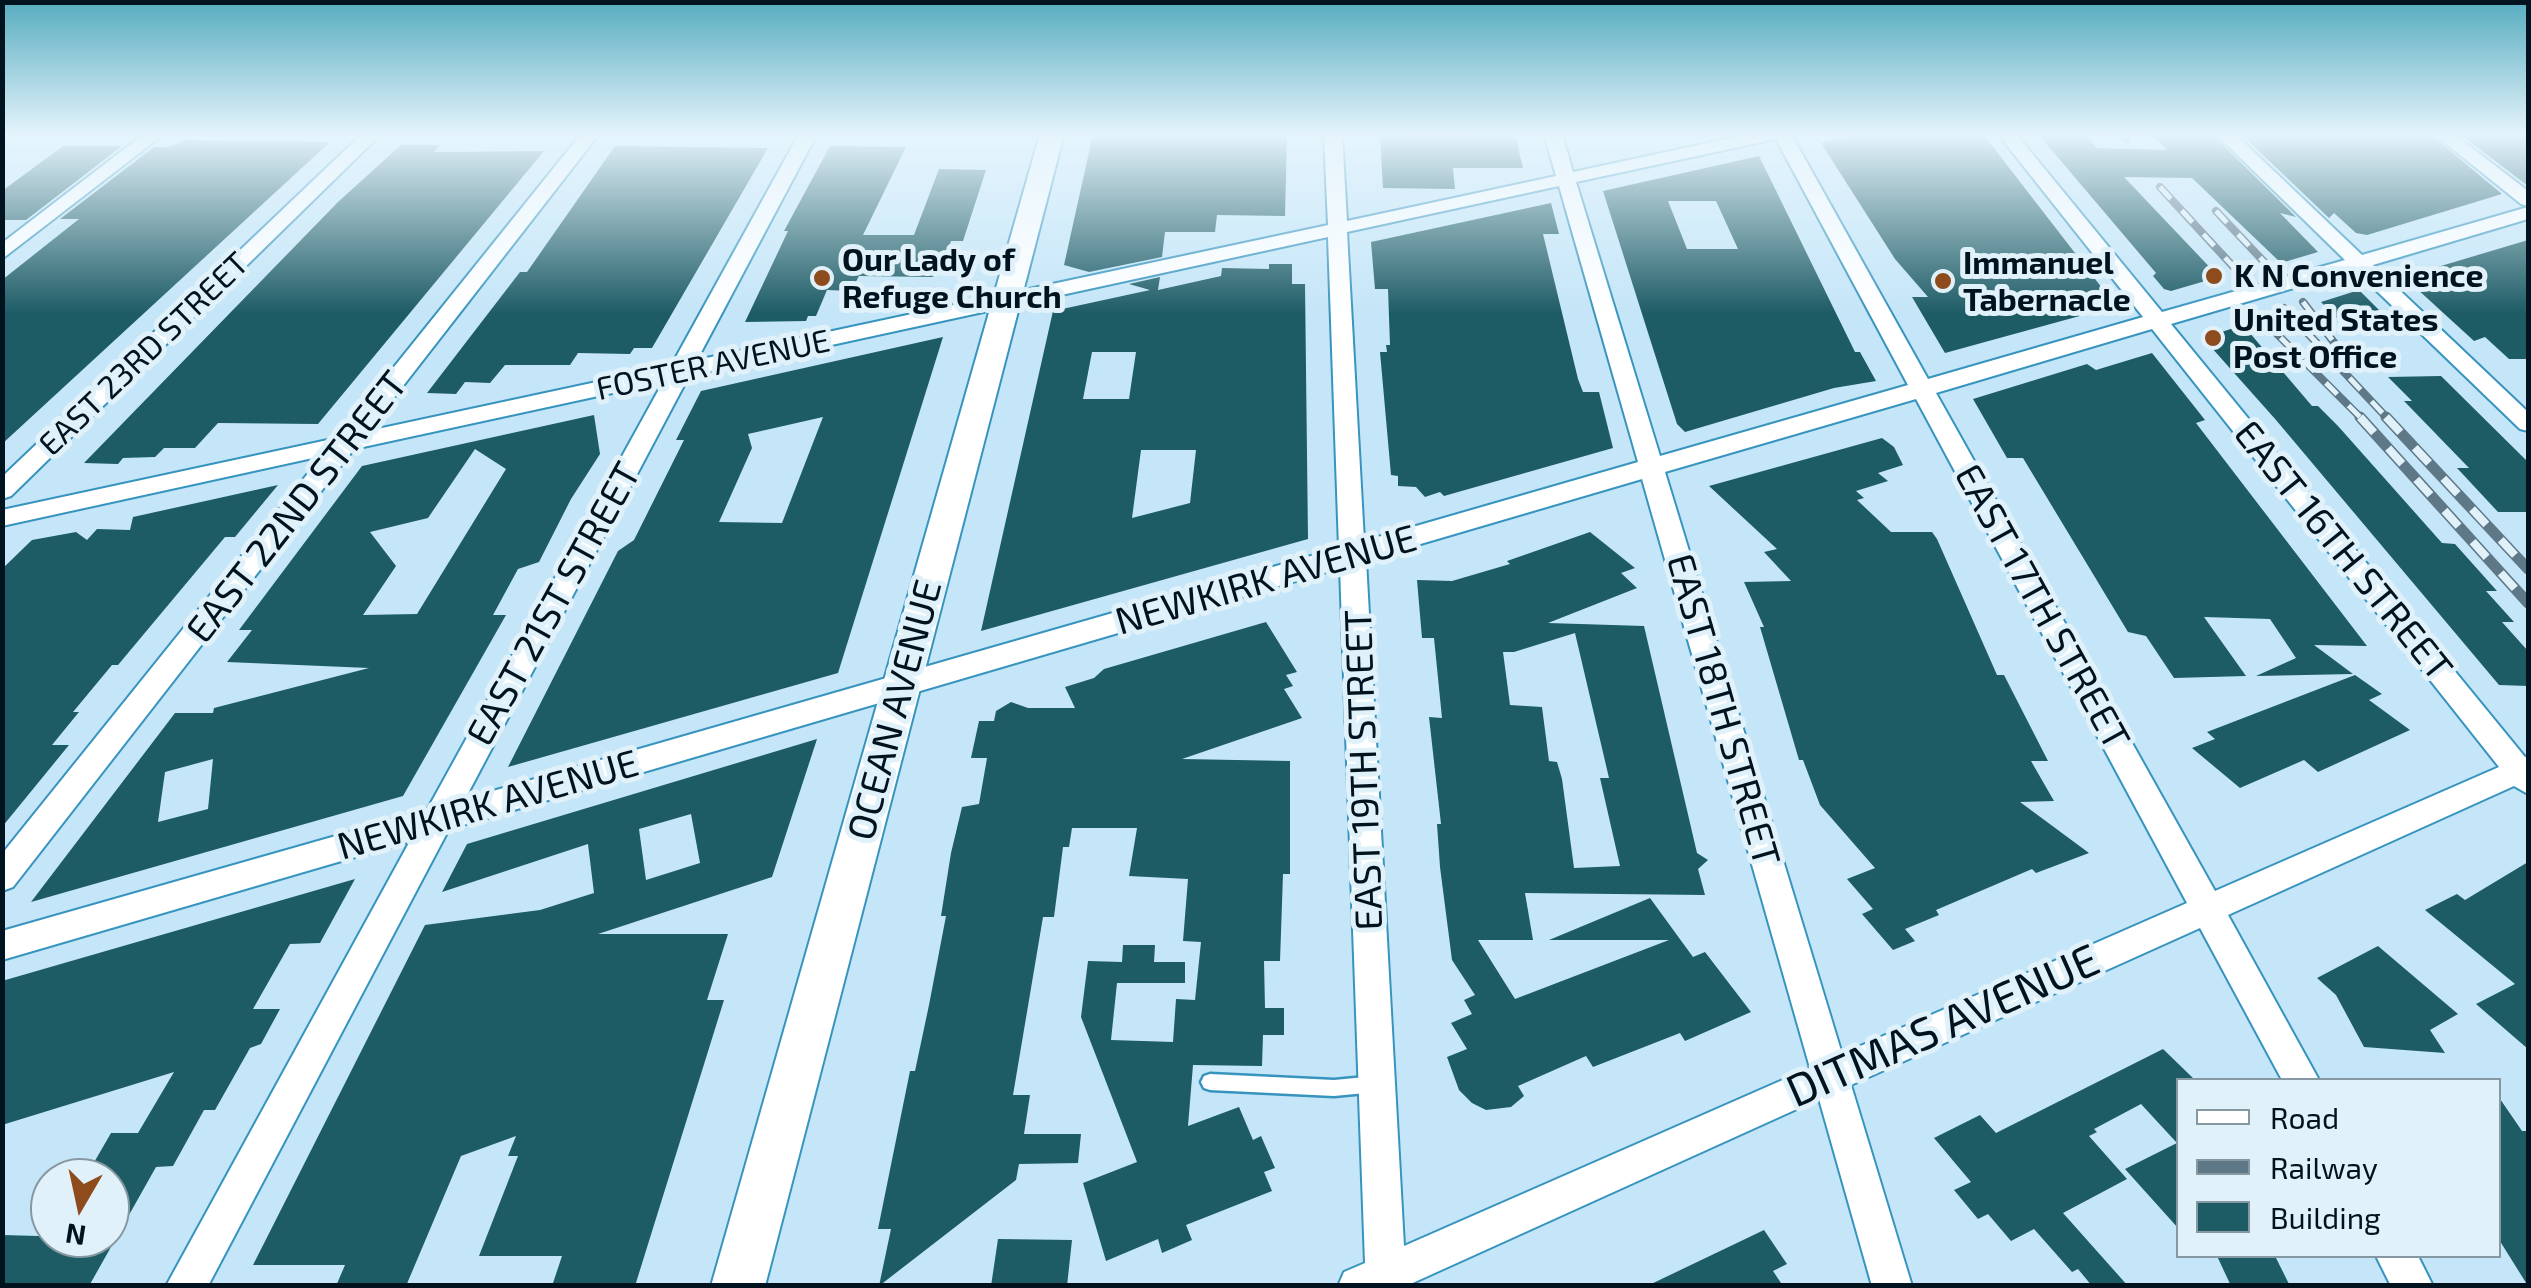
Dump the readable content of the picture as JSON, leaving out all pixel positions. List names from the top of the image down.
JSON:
{
  "streets": {
    "main road": ["OCEAN AVENUE"],
    "street": [
      "EAST 23RD STREET",
      "FOSTER AVENUE",
      "EAST 22ND STREET",
      "EAST 16TH STREET",
      "NEWKIRK AVENUE",
      "EAST 21ST STREET",
      "EAST 17TH STREET",
      "EAST 18TH STREET",
      "EAST 19TH STREET",
      "DITMAS AVENUE"
    ]
  },
  "crossings": [
    ["FOSTER AVENUE", "EAST 22ND STREET"],
    ["FOSTER AVENUE", "EAST 21ST STREET"],
    ["FOSTER AVENUE", "OCEAN AVENUE"],
    ["FOSTER AVENUE", "EAST 19TH STREET"],
    ["EAST 16TH STREET", "NEWKIRK AVENUE"],
    ["EAST 16TH STREET", "DITMAS AVENUE"],
    ["NEWKIRK AVENUE", "EAST 21ST STREET"],
    ["NEWKIRK AVENUE", "EAST 17TH STREET"],
    ["NEWKIRK AVENUE", "OCEAN AVENUE"],
    ["NEWKIRK AVENUE", "EAST 18TH STREET"],
    ["NEWKIRK AVENUE", "EAST 19TH STREET"],
    ["EAST 17TH STREET", "DITMAS AVENUE"],
    ["EAST 18TH STREET", "DITMAS AVENUE"],
    ["EAST 19TH STREET", "DITMAS AVENUE"]
  ],
  "places": [
    "K N Convenience",
    "Our Lady of Refuge Church",
    "Immanuel Tabernacle",
    "United States Post Office"
  ],
  "legend": ["Road", "Railway", "Building"],
  "north": "bottom"
}
